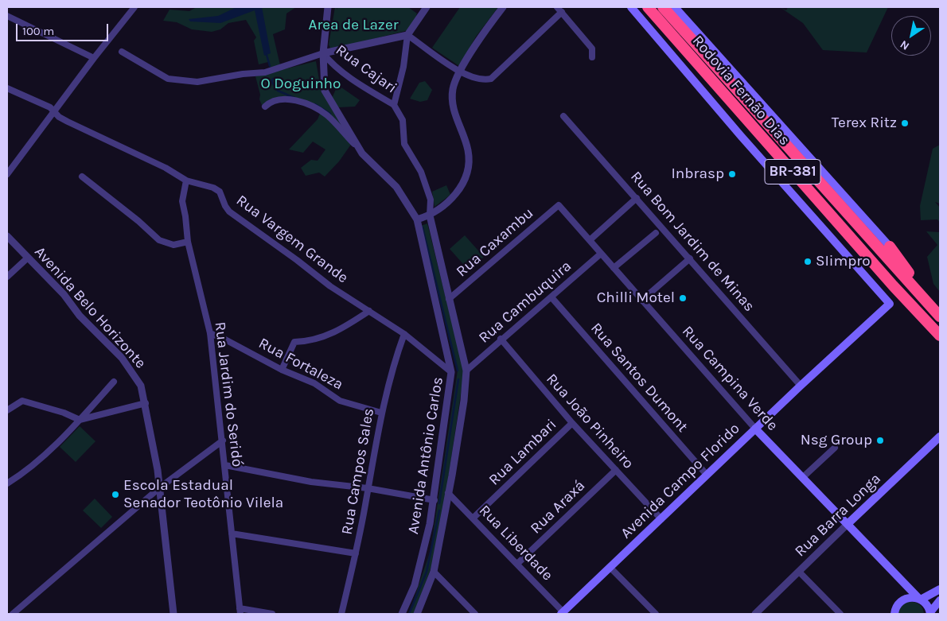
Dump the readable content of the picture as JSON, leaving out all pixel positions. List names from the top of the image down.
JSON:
{
  "streets": {
    "highway": ["Rodovia Fernão Dias", "BR-381"],
    "main road": ["Rua Campina Verde", "Avenida Campo Florido", "Rua Barra Longa"],
    "street": [
      "Rua Cajari",
      "Rua Vargem Grande",
      "Rua Bom Jardim de Minas",
      "Rua Caxambu",
      "Rua Cambuquira",
      "Avenida Belo Horizonte",
      "Rua Fortaleza",
      "Rua Santos Dumont",
      "Rua Jardim do Seridó",
      "Rua João Pinheiro",
      "Rua Lambari",
      "Avenida Antônio Carlos",
      "Rua Campos Sales",
      "Rua Araxá",
      "Rua Liberdade"
    ]
  },
  "crossings": [
    ["Rua Cajari", "Avenida Antônio Carlos"],
    ["Rodovia Fernão Dias", "BR-381"],
    ["Rua Vargem Grande", "Rua Jardim do Seridó"],
    ["Rua Vargem Grande", "Avenida Antônio Carlos"],
    ["Rua Vargem Grande", "Rua Campos Sales"],
    ["Rua Bom Jardim de Minas", "Avenida Campo Florido"],
    ["Rua Caxambu", "Rua Campina Verde"],
    ["Rua Caxambu", "Avenida Antônio Carlos"],
    ["Rua Cambuquira", "Rua Santos Dumont"],
    ["Rua Cambuquira", "Rua Campina Verde"],
    ["Rua Cambuquira", "Rua João Pinheiro"],
    ["Rua Cambuquira", "Avenida Antônio Carlos"],
    ["Rua Fortaleza", "Rua Jardim do Seridó"],
    ["Rua Fortaleza", "Rua Campos Sales"],
    ["Rua Santos Dumont", "Avenida Campo Florido"],
    ["Rua Campina Verde", "Avenida Campo Florido"],
    ["Rua Campina Verde", "Rua Barra Longa"],
    ["Rua João Pinheiro", "Rua Lambari"],
    ["Rua João Pinheiro", "Avenida Campo Florido"],
    ["Rua João Pinheiro", "Rua Araxá"],
    ["Rua Lambari", "Rua Liberdade"],
    ["Avenida Antônio Carlos", "Rua Liberdade"],
    ["Avenida Campo Florido", "Rua Liberdade"],
    ["Rua Araxá", "Rua Liberdade"]
  ],
  "parks": ["Area de Lazer", "O Doguinho"],
  "places": [
    "Terex Ritz",
    "Inbrasp",
    "SIimpro",
    "Chilli Motel",
    "Nsg Group",
    "Escola Estadual Senador Teotônio Vilela"
  ],
  "scale_bar": "100 m",
  "north": "bottom left"
}
